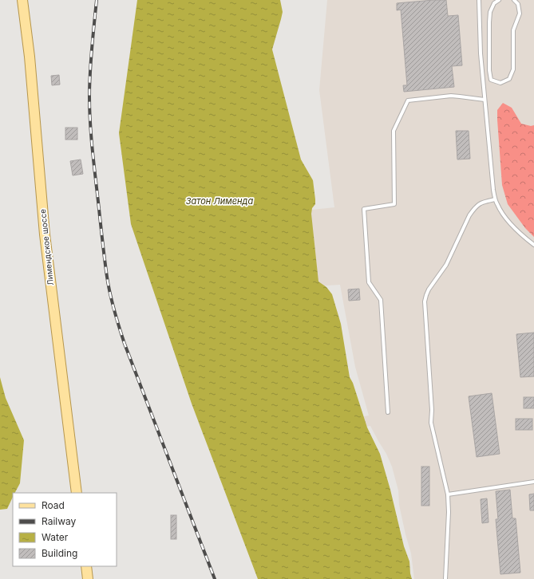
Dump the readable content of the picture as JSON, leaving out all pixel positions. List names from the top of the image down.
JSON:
{
  "streets": {
    "main road": ["Лимендское шоссе"]
  },
  "water": ["Затон Лименда"],
  "legend": [
    "Road",
    "Railway",
    "Water",
    "Building"
  ]
}
